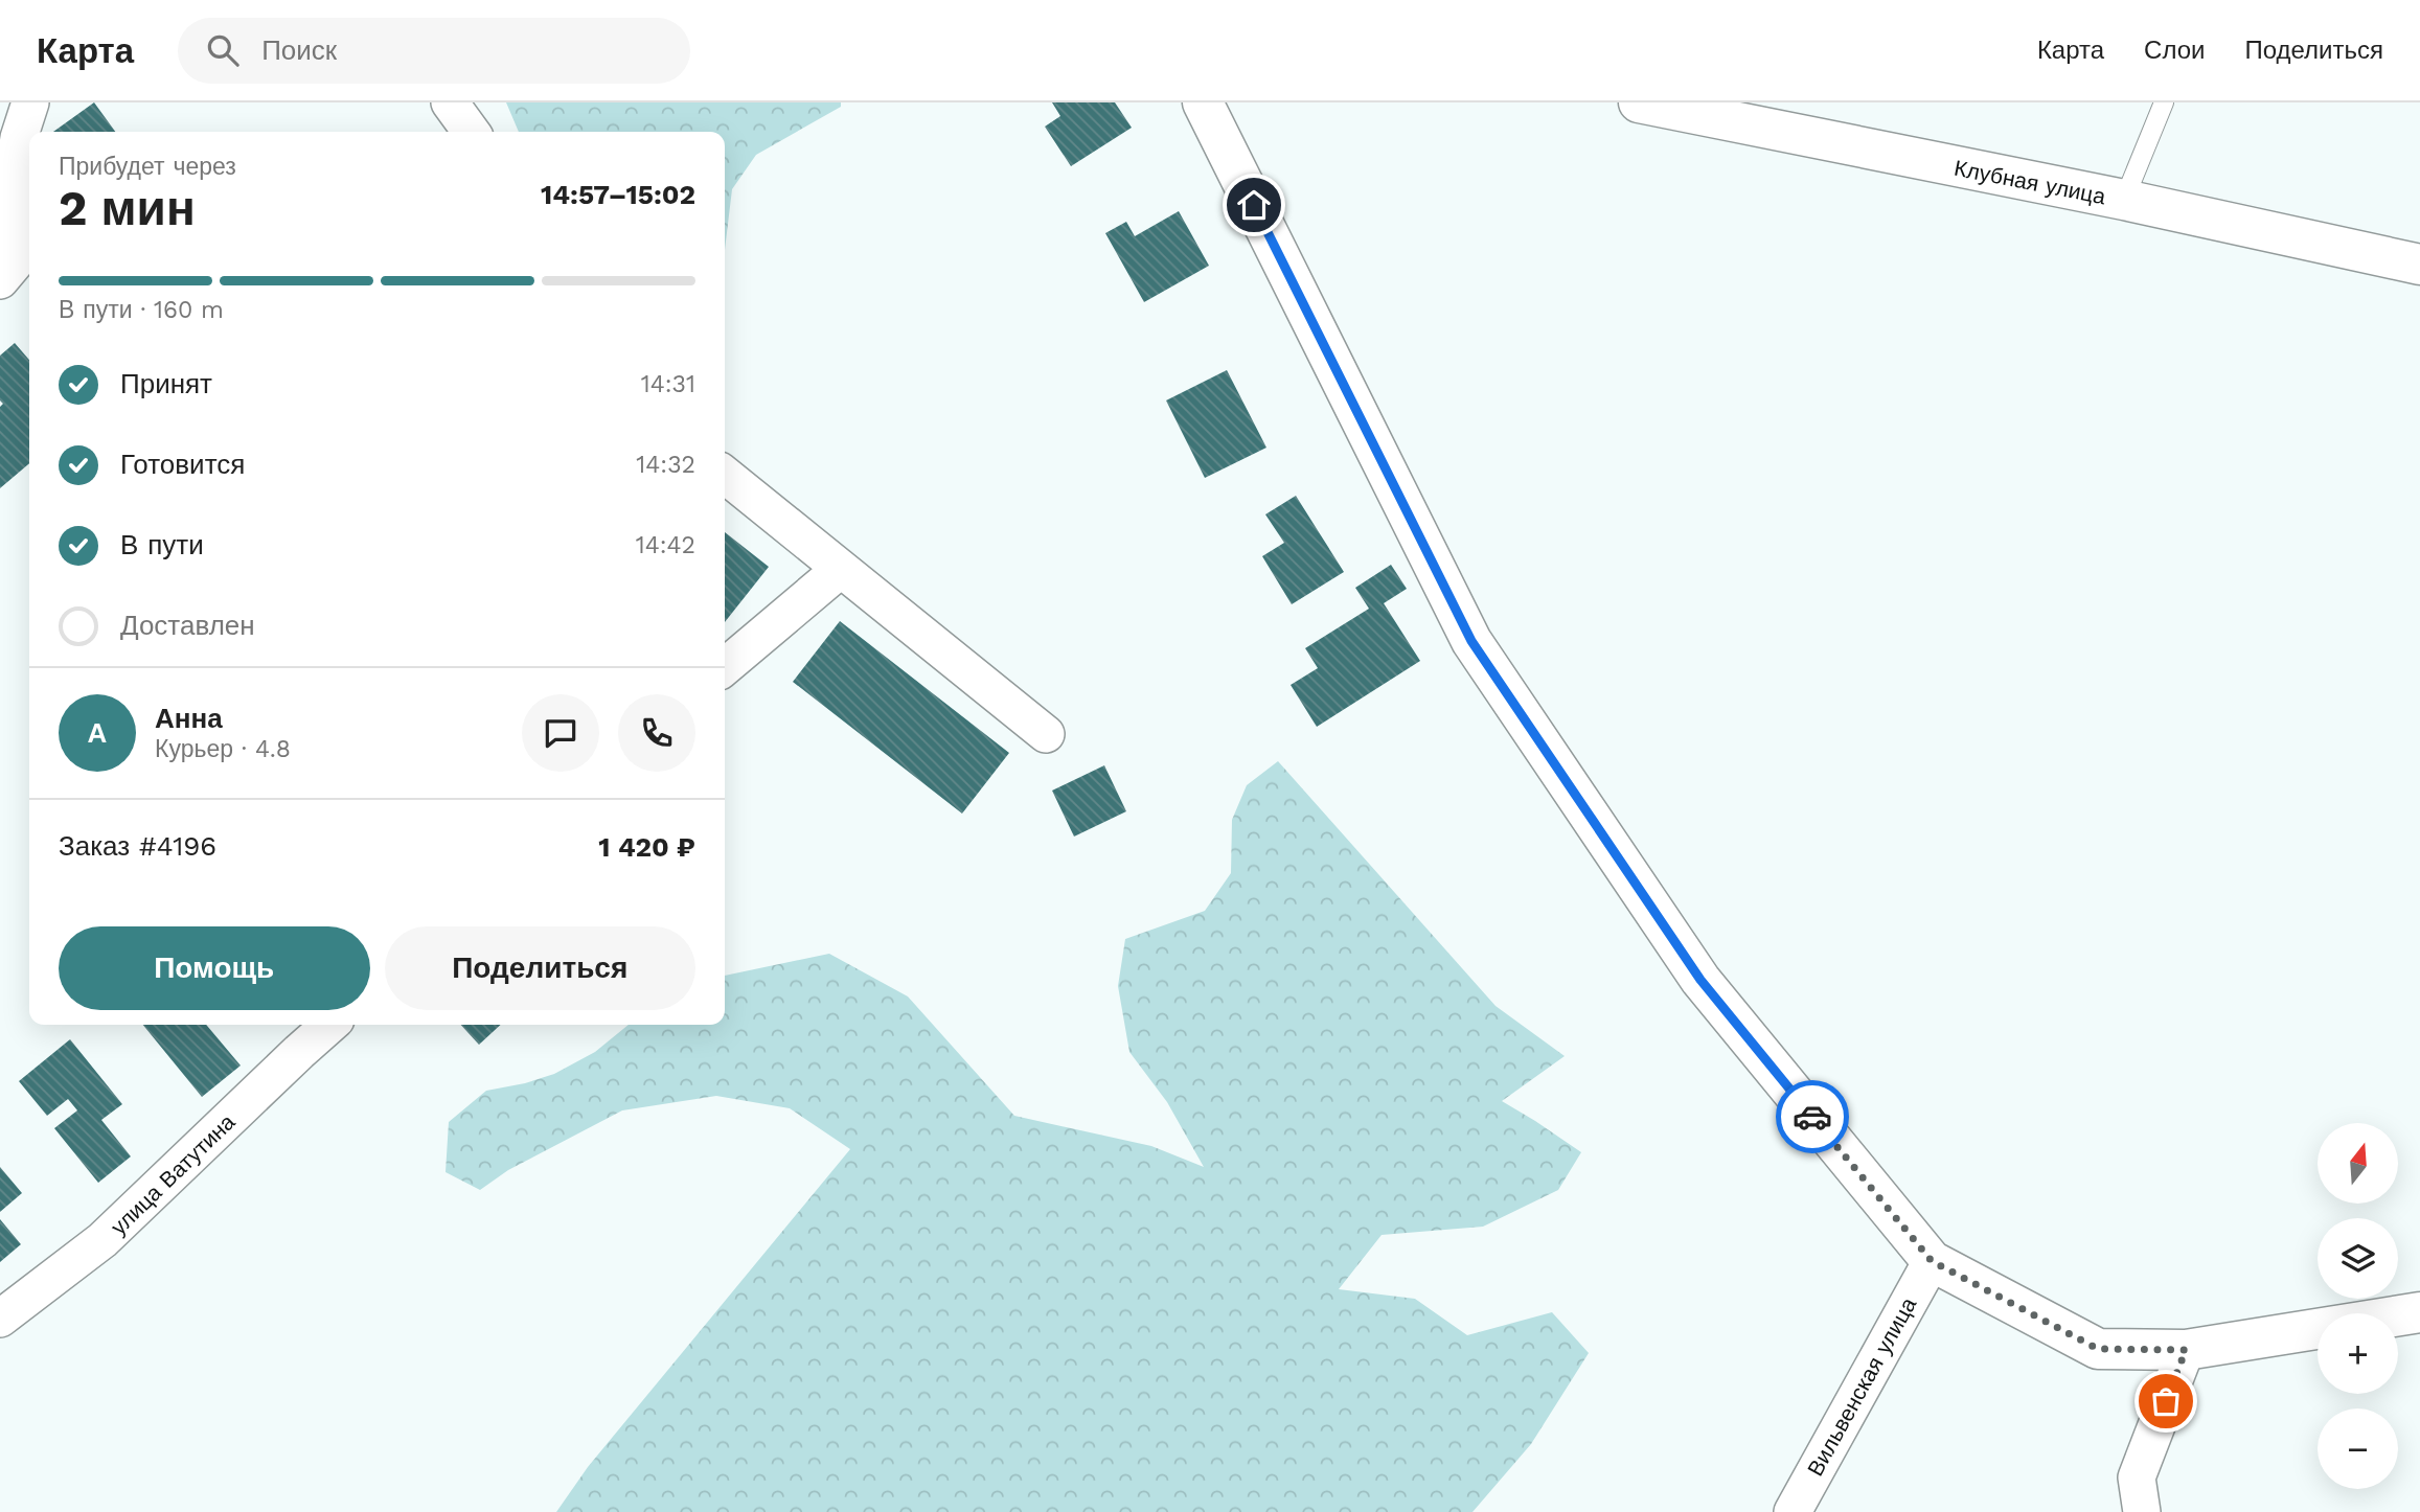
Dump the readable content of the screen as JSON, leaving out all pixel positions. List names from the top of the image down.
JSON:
{
  "streets": {
    "street": ["Клубная улица", "улица Ватутина", "Вильвенская улица"]
  },
  "north": "top",
  "page": {
    "header": "Карта",
    "search": "Поиск",
    "nav": ["Карта", "Слои", "Поделиться"],
    "heading": ["2 мин", "Прибудет через", "14:57–15:02"],
    "panel": [
      "Анна",
      "Курьер · 4.8",
      "Заказ #4196",
      "1 420 ₽"
    ],
    "bar": "В пути · 160 m",
    "list": [
      ["Принят", "14:31"],
      ["Готовится", "14:32"],
      ["В пути", "14:42"],
      "Доставлен"
    ],
    "round": "А",
    "buttons": ["Помощь", "Поделиться"],
    "map_buttons": ["+", "−"]
  }
}
